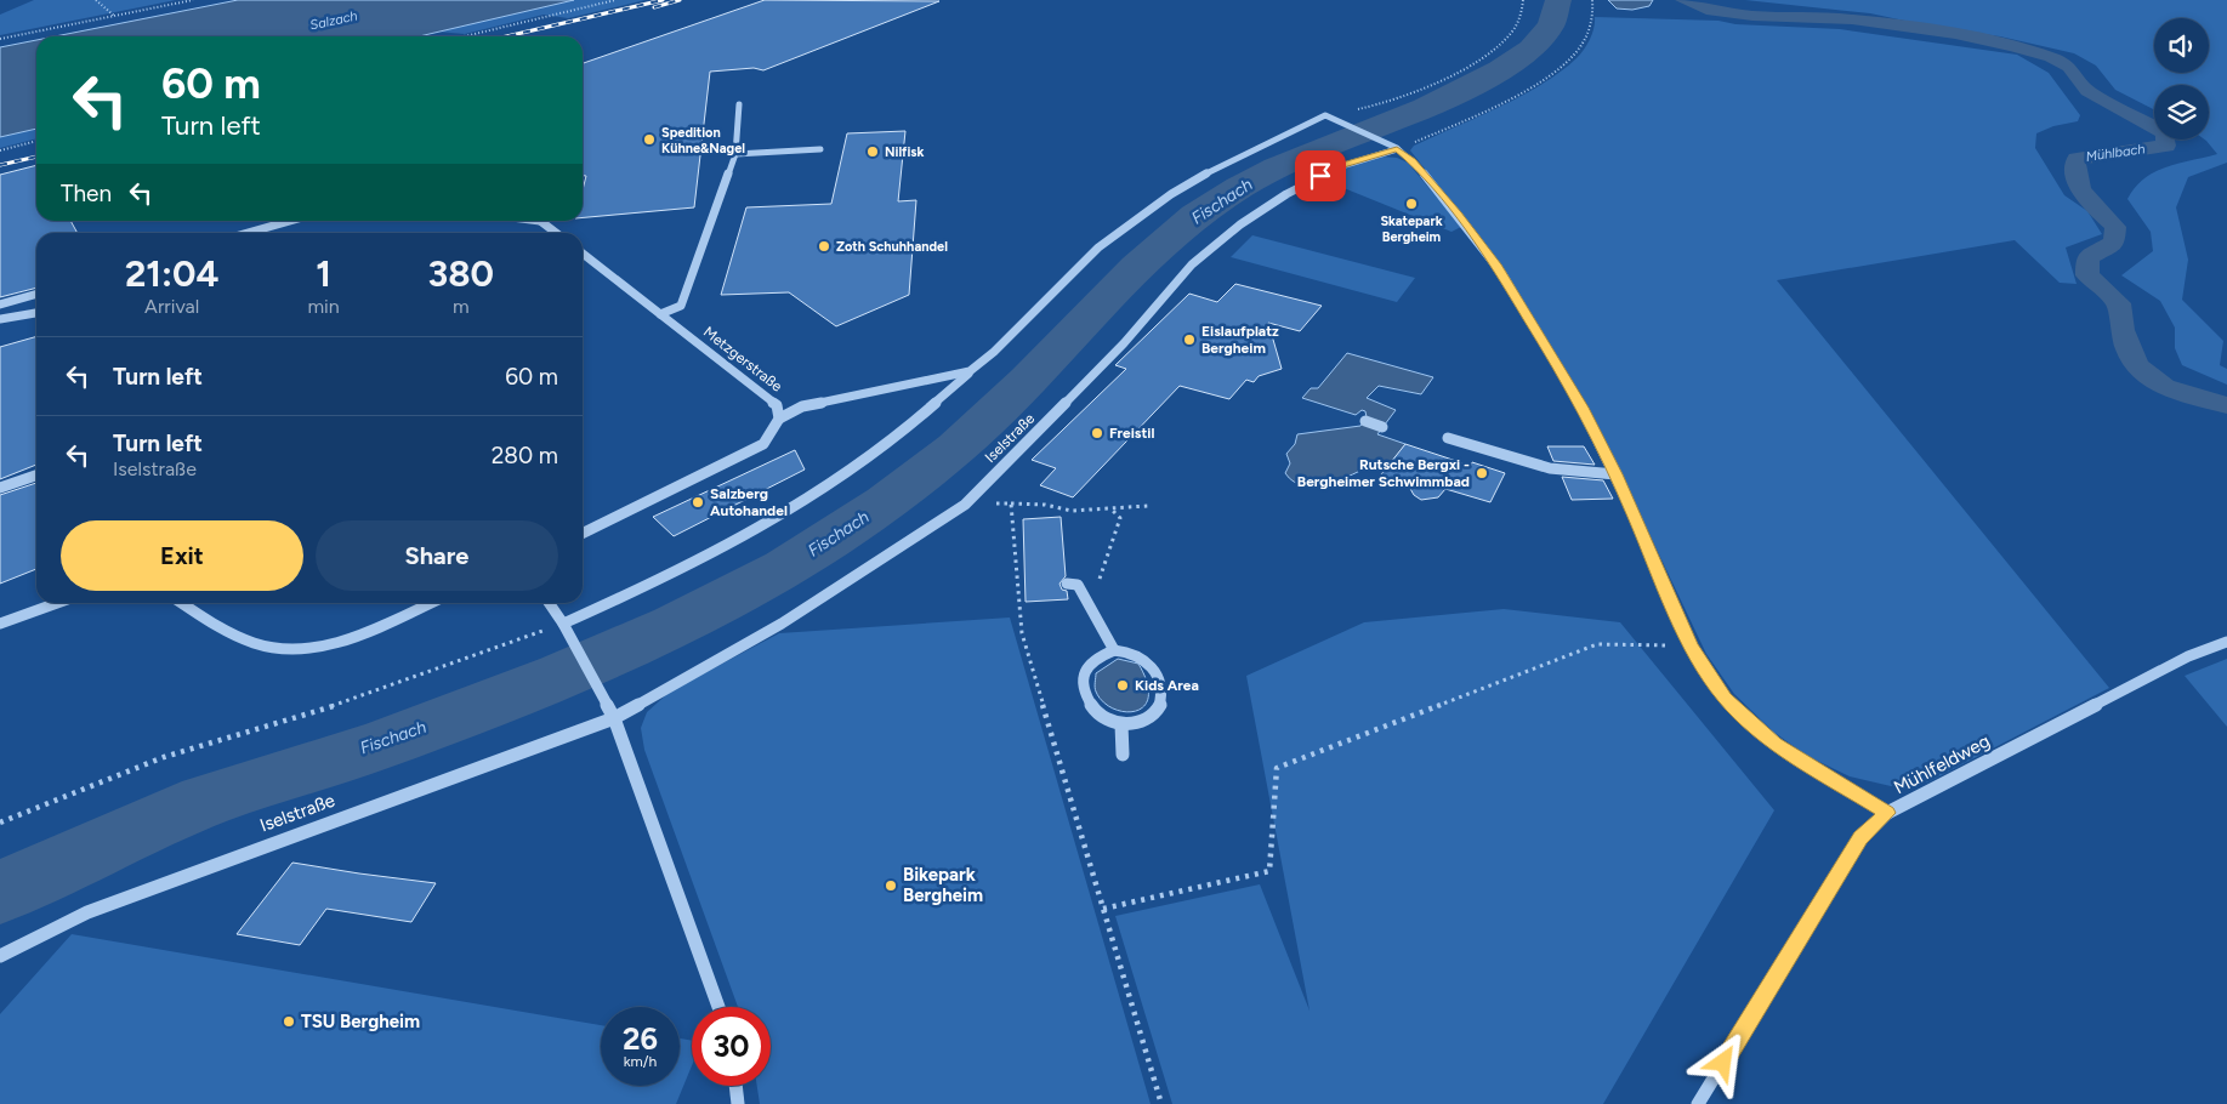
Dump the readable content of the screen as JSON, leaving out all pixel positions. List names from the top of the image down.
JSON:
{
  "streets": {
    "street": ["Metzgerstraße", "Iselstraße", "Mühlfeldweg"]
  },
  "water": ["Salzach", "Mühlbach", "Fischach"],
  "places": [
    "Spedition Kühne&Nagel",
    "Nilfisk",
    "Skatepark Bergheim",
    "Zoth Schuhhandel",
    "Eislaufplatz Bergheim",
    "Freistil",
    "Rutsche Bergxi - Bergheimer Schwimmbad",
    "Salzberg Autohandel",
    "Kids Area",
    "Bikepark Bergheim",
    "TSU Bergheim"
  ],
  "page": {
    "turn": ["60 m", "Turn left"],
    "then": "Then",
    "eta": [
      "21:04",
      "Arrival",
      "1",
      "min",
      "380",
      "m"
    ],
    "list": [
      {
        "name": "Turn left",
        "value": "60 m"
      },
      {
        "name": "Turn left",
        "note": "Iselstraße",
        "value": "280 m"
      }
    ],
    "buttons": ["Exit", "Share"],
    "speed": "26 km/h",
    "limit": "30"
  }
}
